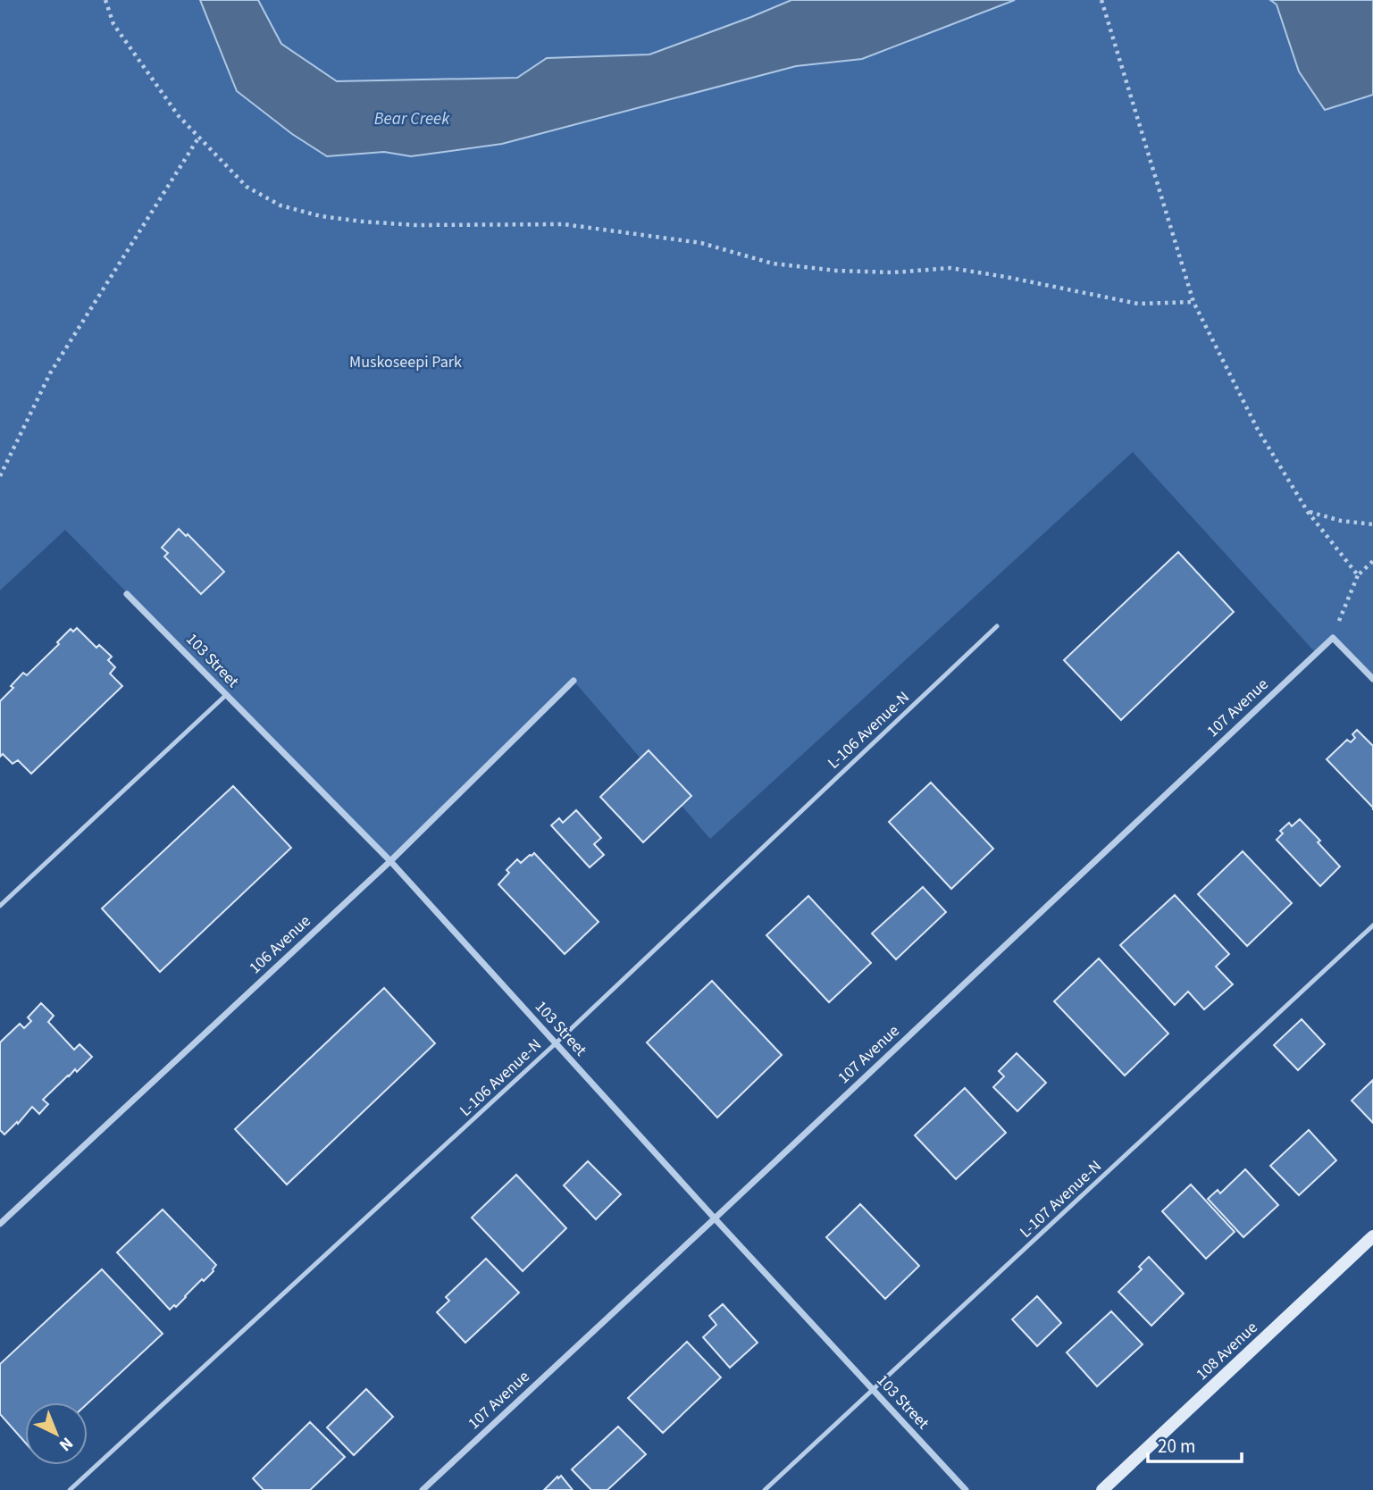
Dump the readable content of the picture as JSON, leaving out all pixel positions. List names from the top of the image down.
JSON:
{
  "streets": {
    "street": [
      "103 Street",
      "107 Avenue",
      "106 Avenue",
      "108 Avenue"
    ],
    "lane": ["L-106 Avenue-N", "L-107 Avenue-N"]
  },
  "crossings": [
    ["103 Street", "107 Avenue"],
    ["103 Street", "L-106 Avenue-N"],
    ["103 Street", "106 Avenue"],
    ["103 Street", "L-107 Avenue-N"]
  ],
  "water": ["Bear Creek"],
  "parks": ["Muskoseepi Park"],
  "scale_bar": "20 m",
  "north": "bottom right"
}
